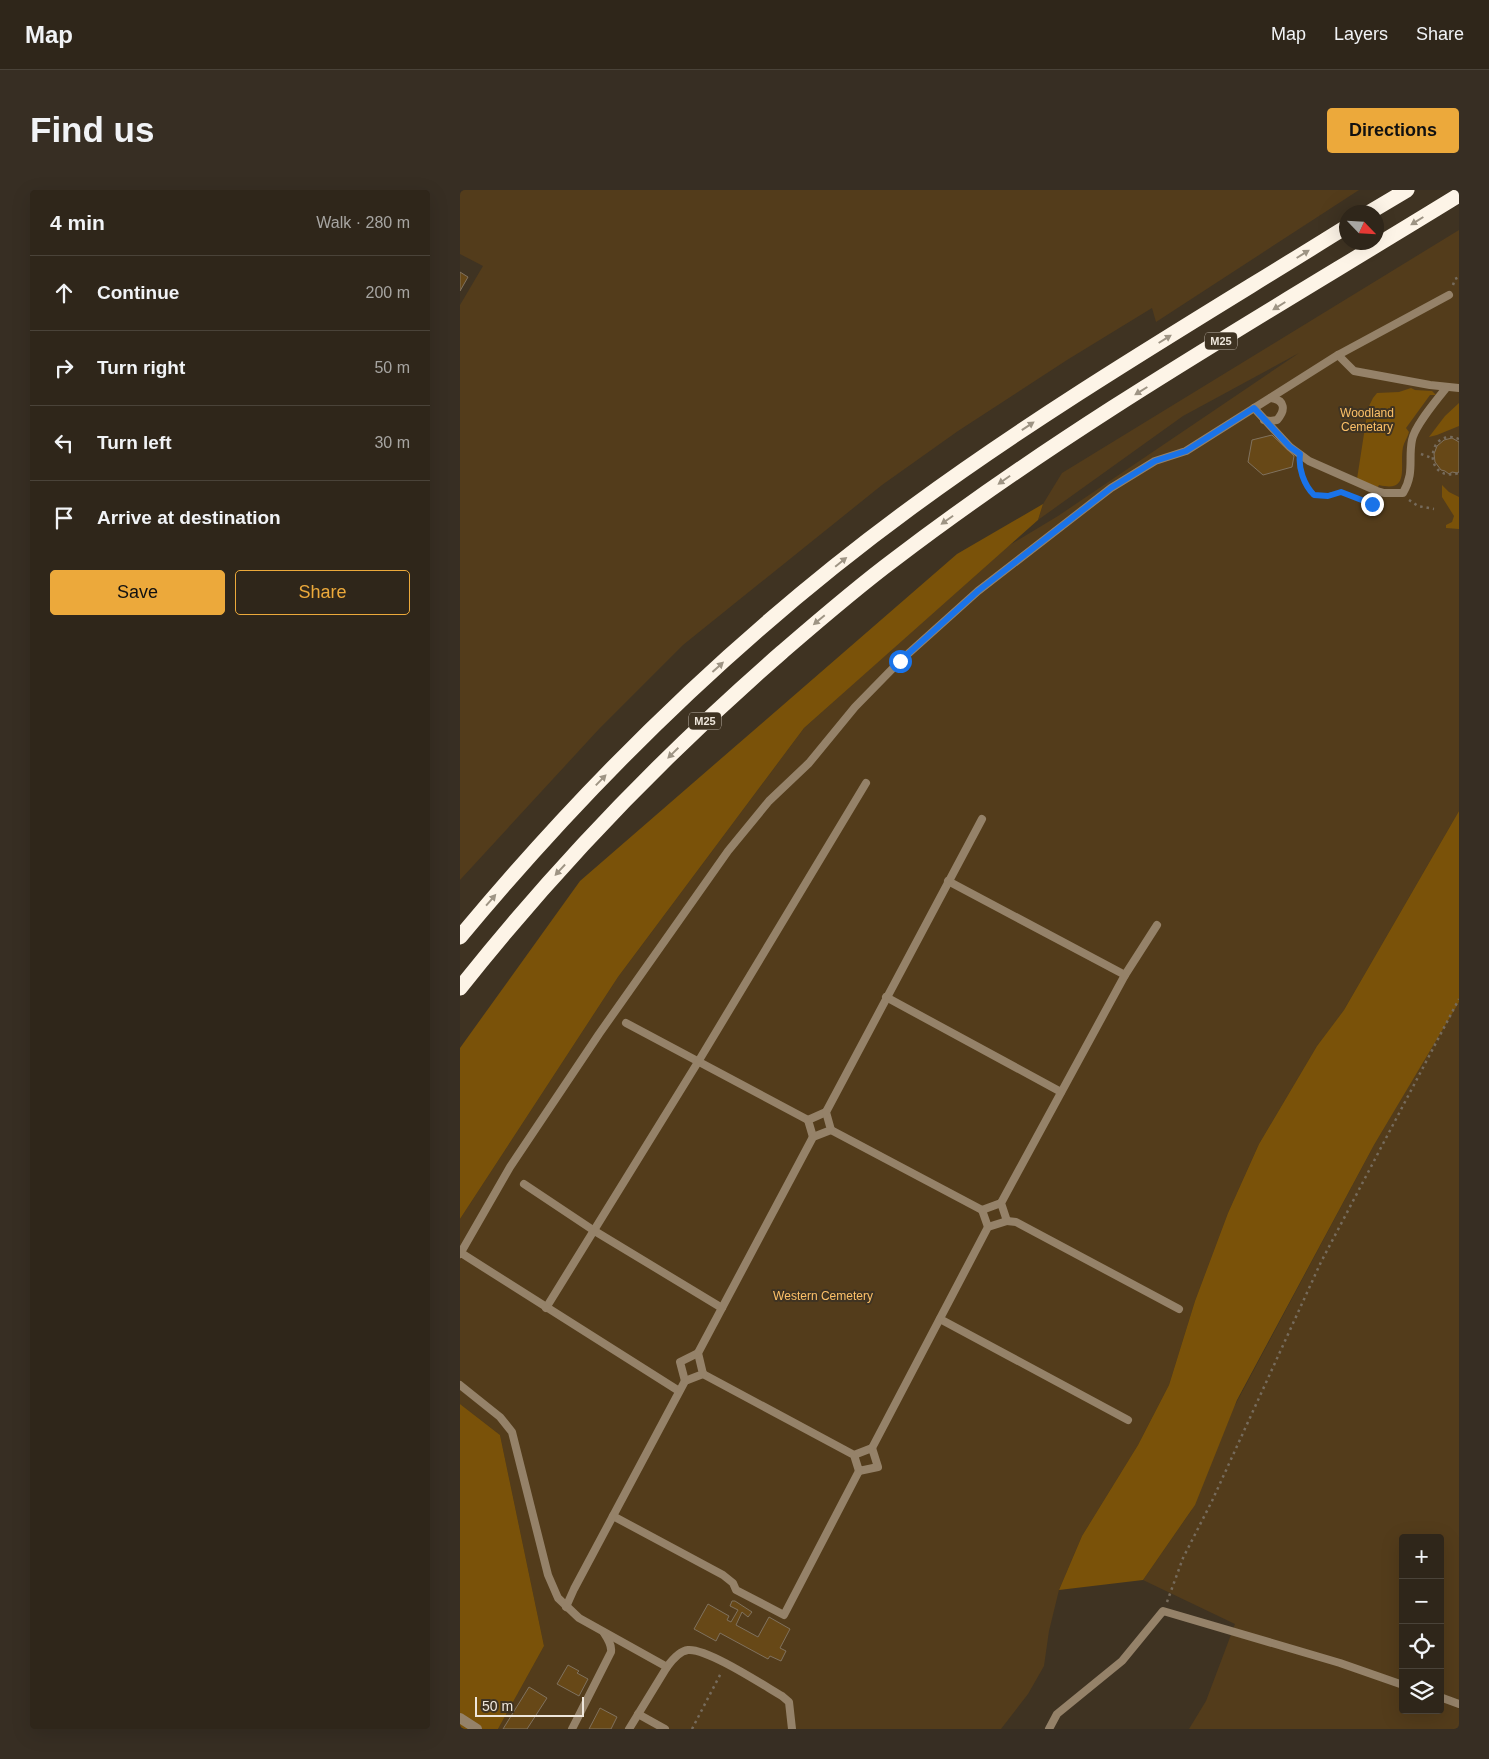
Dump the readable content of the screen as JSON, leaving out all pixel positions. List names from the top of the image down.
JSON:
{
  "streets": {
    "highway": ["M25"]
  },
  "parks": ["Woodland Cemetary", "Western Cemetery"],
  "scale_bar": "50 m",
  "north": "bottom right",
  "page": {
    "header": "Map",
    "nav": ["Map", "Layers", "Share"],
    "buttons": [
      "Directions",
      ["Save", "Share"]
    ],
    "title": "Find us",
    "heading": ["4 min", "Walk · 280 m"],
    "list": [
      ["Continue", "200 m"],
      ["Turn right", "50 m"],
      ["Turn left", "30 m"],
      "Arrive at destination"
    ],
    "map_buttons": ["+", "−"],
    "scale": "50 m"
  }
}
